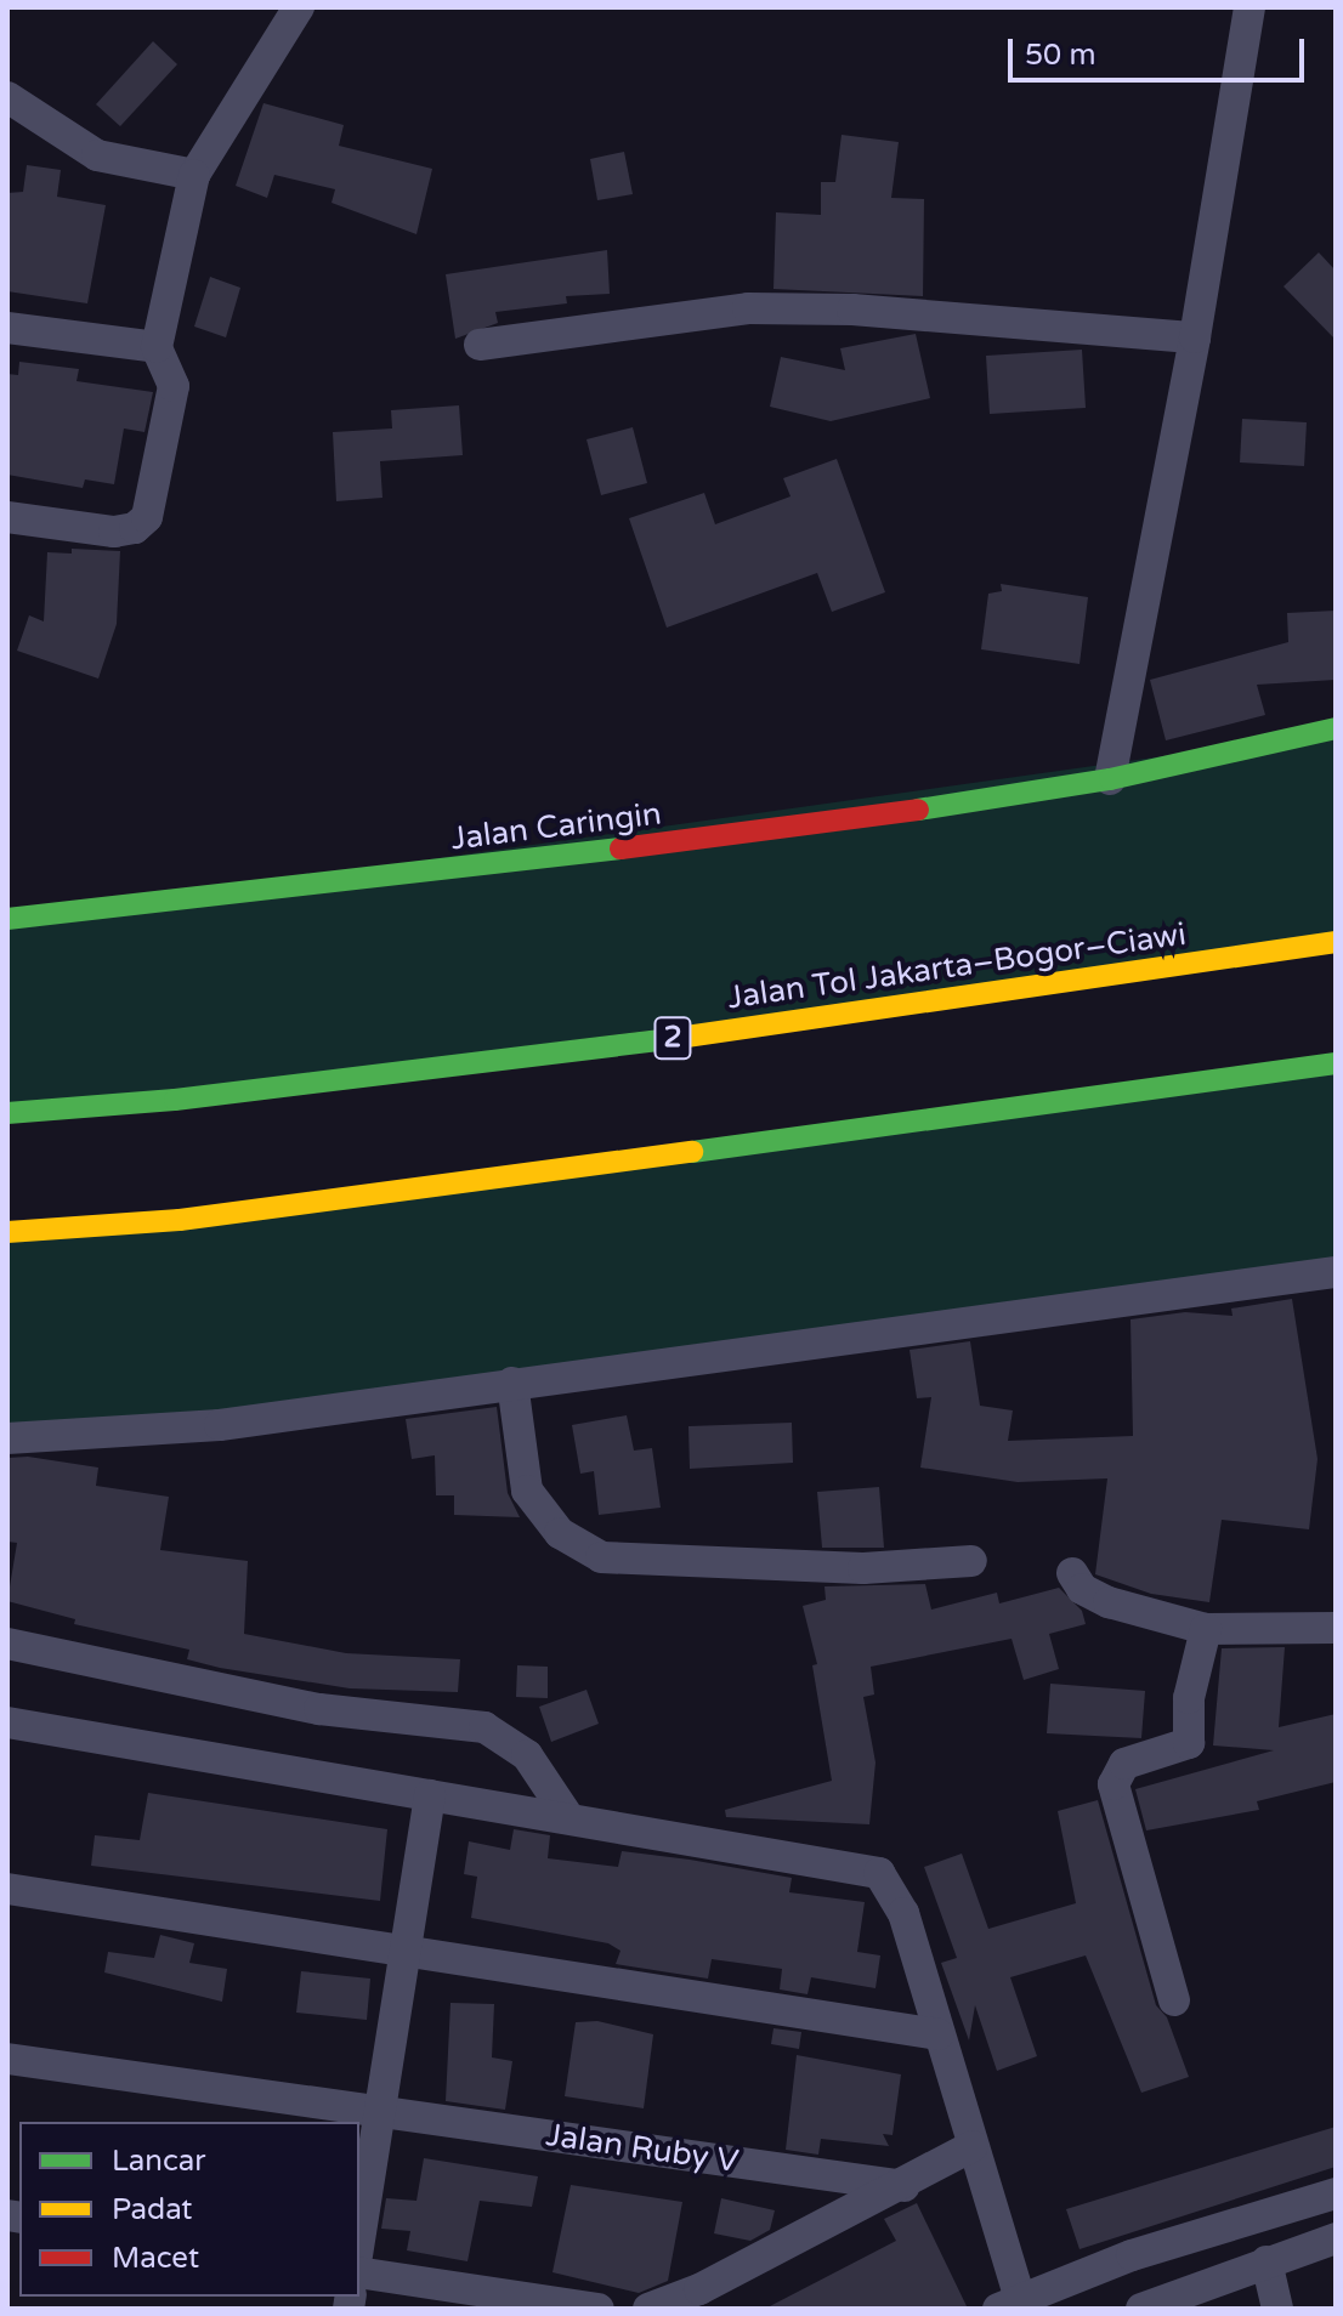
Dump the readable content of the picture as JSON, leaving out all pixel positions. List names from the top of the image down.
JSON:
{
  "streets": {
    "main road": ["Jalan Caringin", "Jalan Tol Jakarta–Bogor–Ciawi", "2"],
    "street": ["Jalan Ruby V"]
  },
  "legend": ["Lancar", "Padat", "Macet"],
  "scale_bar": "50 m"
}
